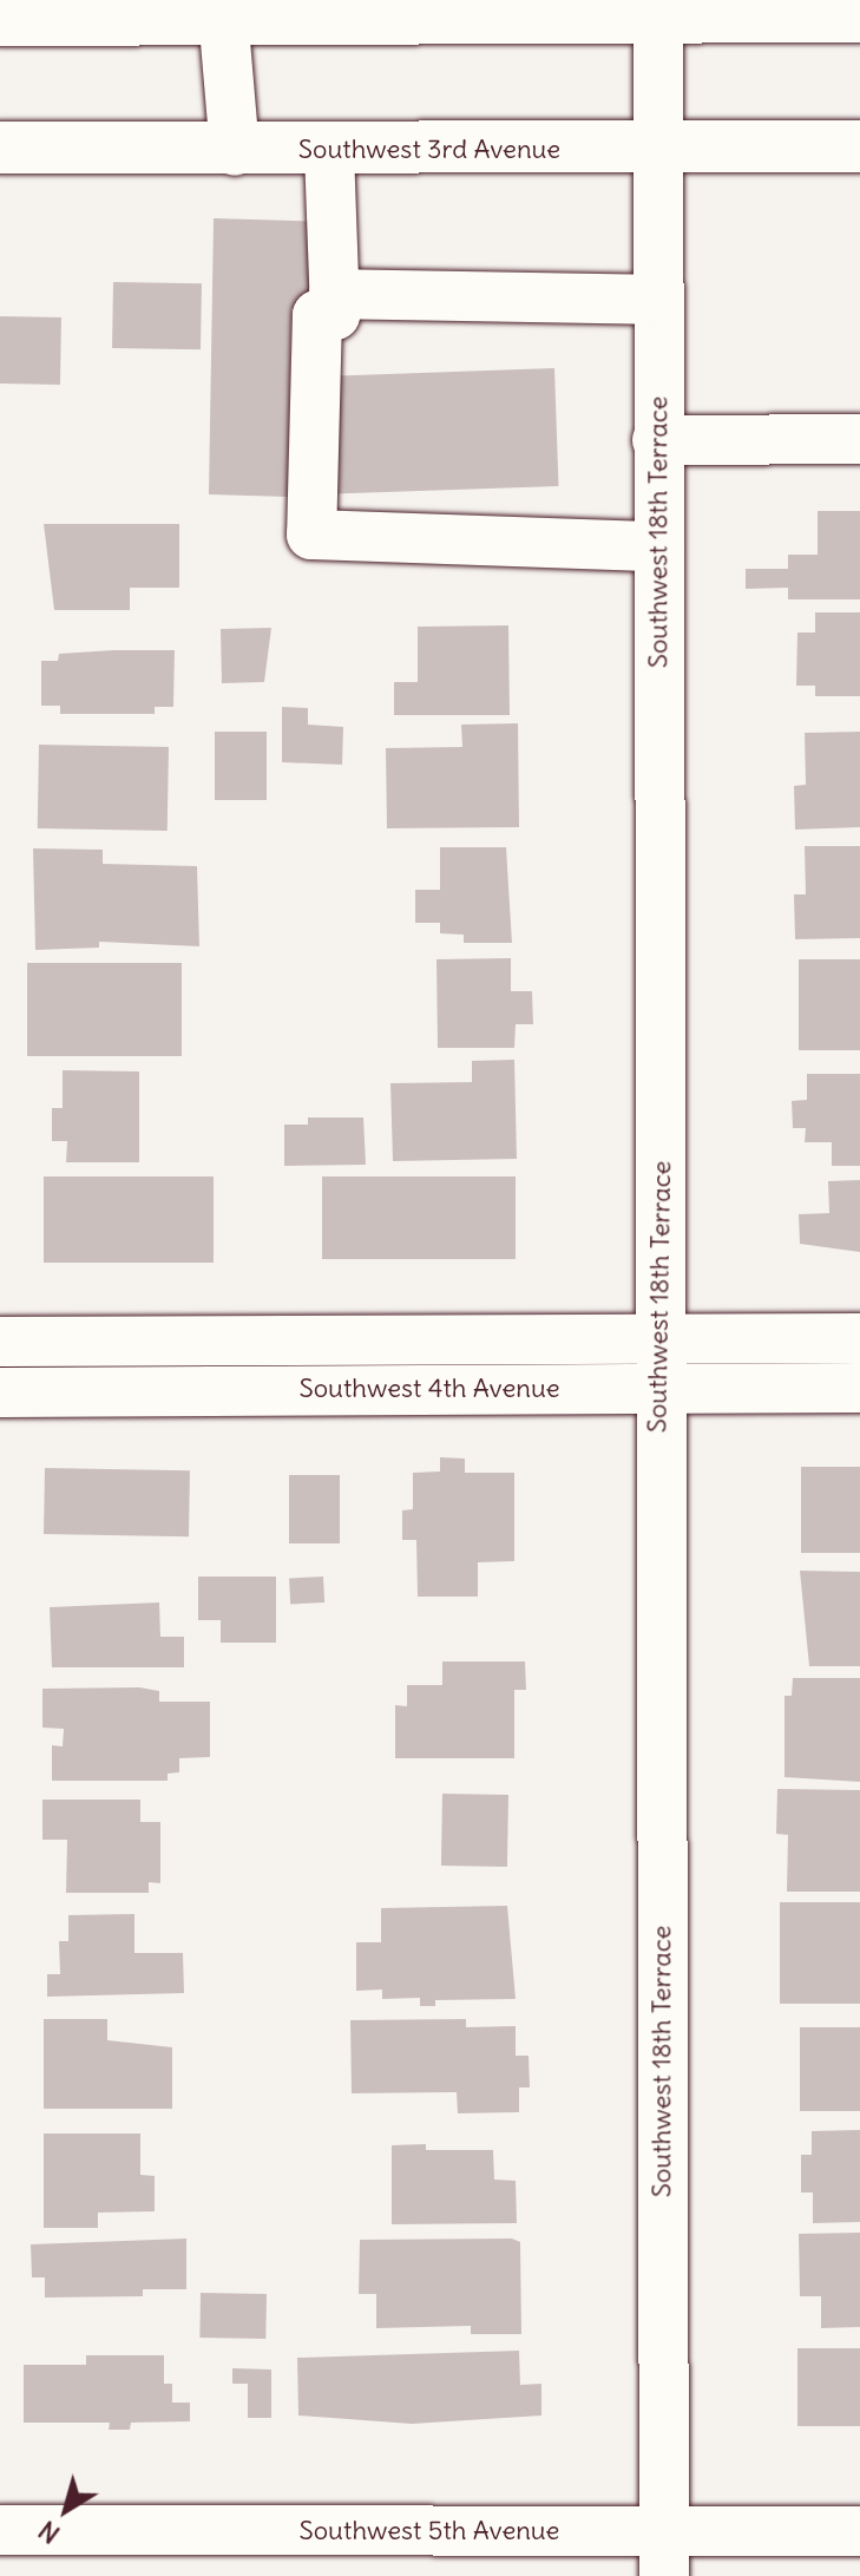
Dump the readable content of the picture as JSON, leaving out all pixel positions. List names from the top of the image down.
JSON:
{
  "streets": {
    "main road": ["Southwest 3rd Avenue"],
    "street": ["Southwest 18th Terrace", "Southwest 4th Avenue", "Southwest 5th Avenue"]
  },
  "crossings": [
    ["Southwest 3rd Avenue", "Southwest 18th Terrace"],
    ["Southwest 18th Terrace", "Southwest 4th Avenue"],
    ["Southwest 18th Terrace", "Southwest 5th Avenue"]
  ],
  "north": "bottom left"
}
